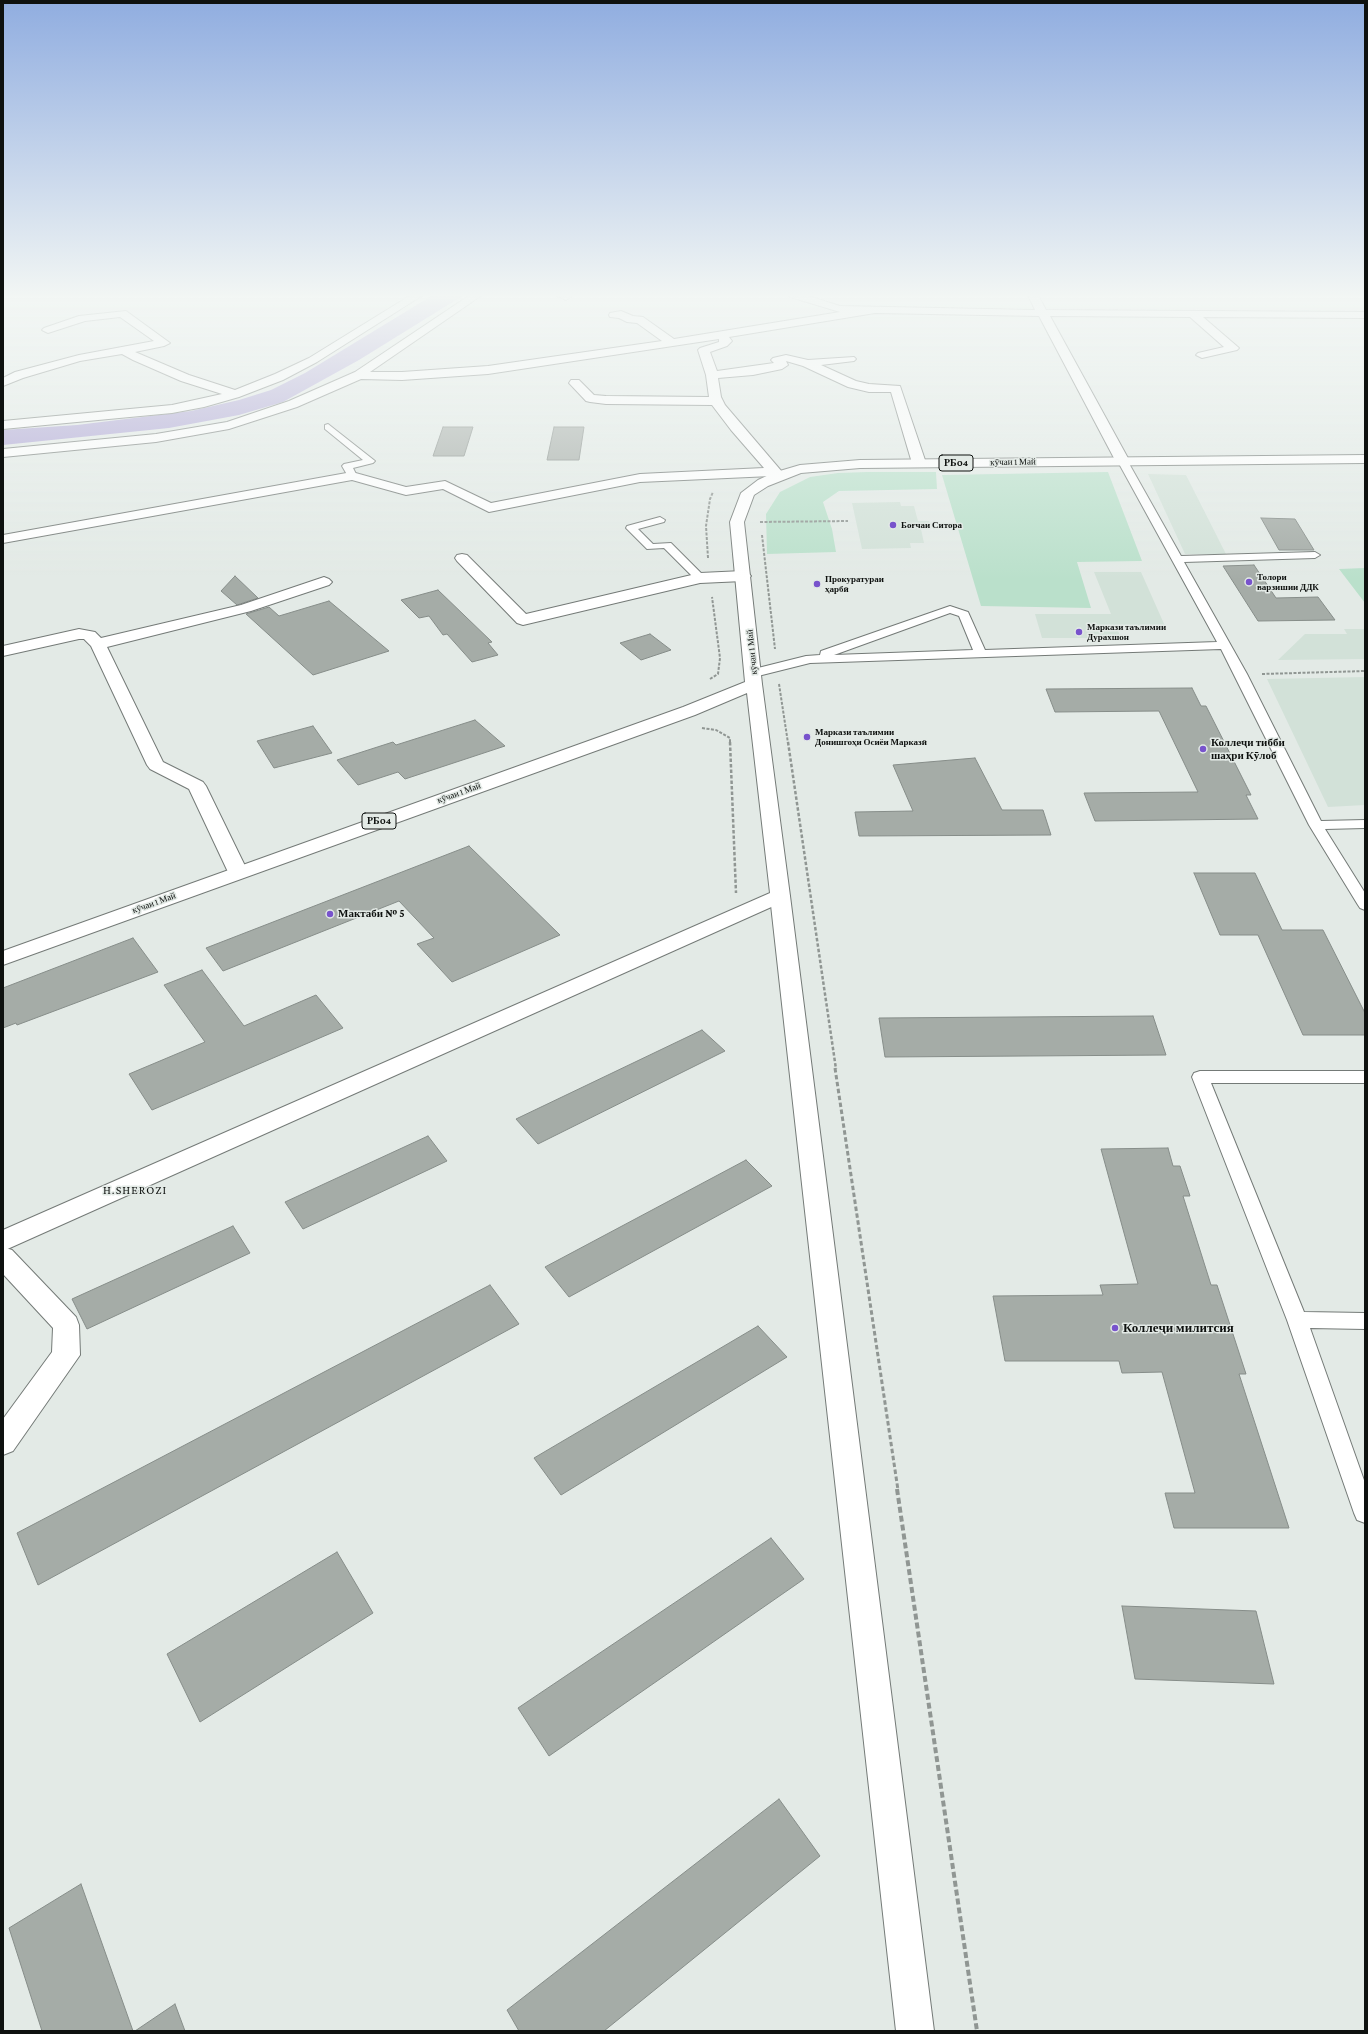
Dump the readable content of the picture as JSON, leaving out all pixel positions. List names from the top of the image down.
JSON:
{
  "streets": {
    "street": ["кӯчаи 1 Май", "РБ04"]
  },
  "districts": ["H.SHEROZI"],
  "places": [
    "Боғчаи Ситора",
    "Толори варзишии ДДК",
    "Прокуратураи ҳарбӣ",
    "Маркази таълимии Дурахшон",
    "Маркази таълимии Донишгоҳи Осиёи Марказӣ",
    "Коллеҷи тибби шаҳри Кӯлоб",
    "Мактаби № 5",
    "Коллеҷи милитсия"
  ]
}
